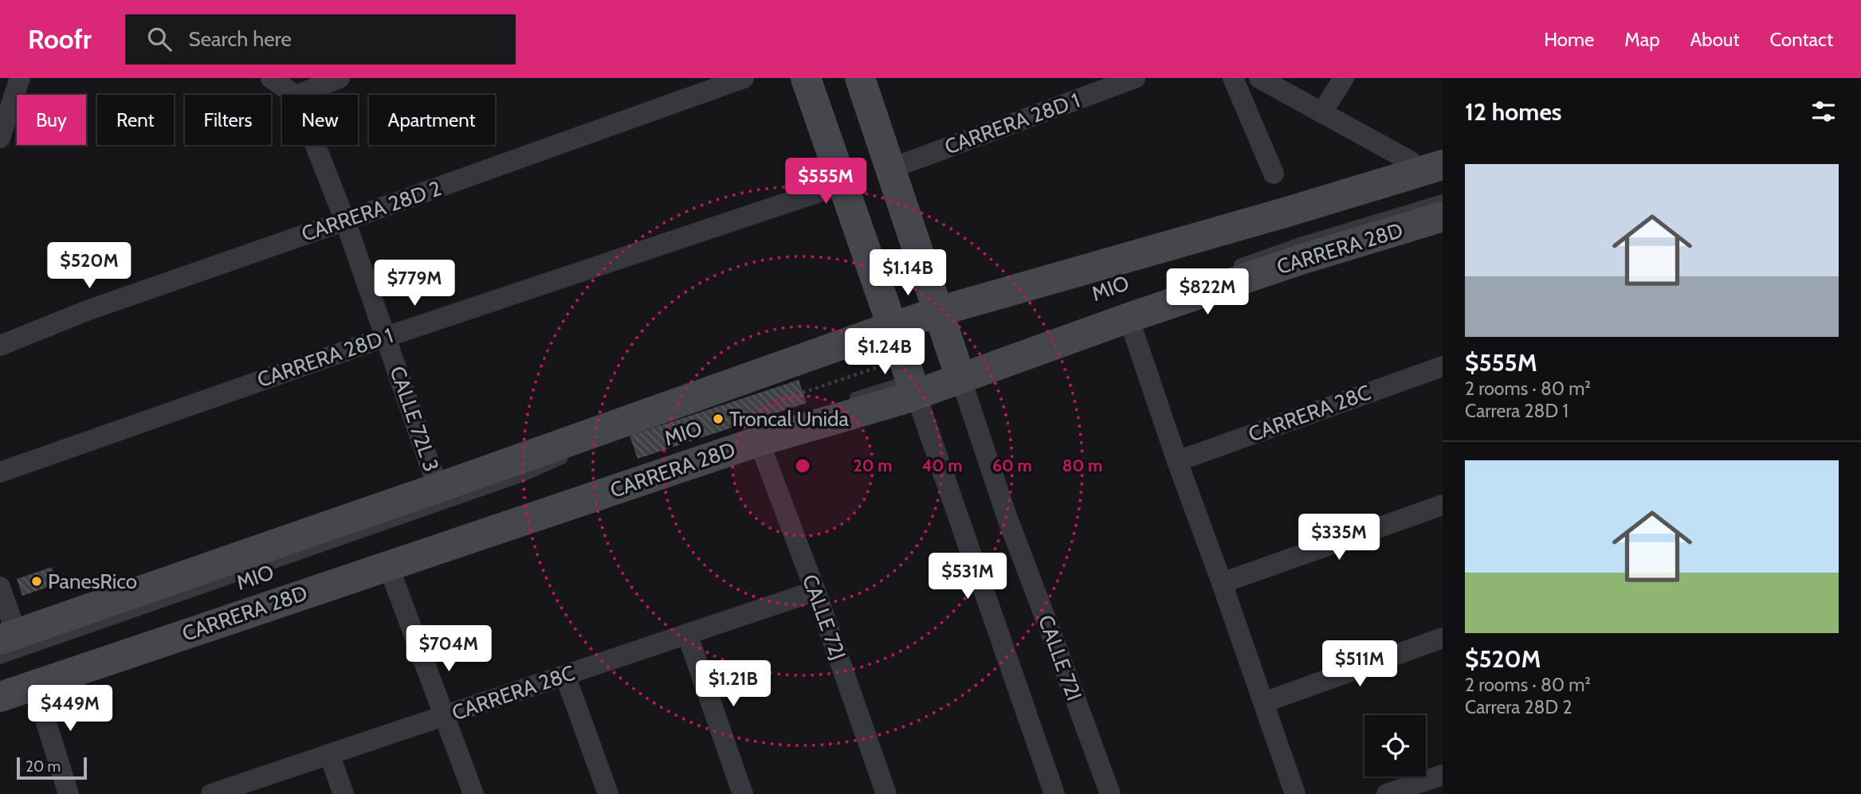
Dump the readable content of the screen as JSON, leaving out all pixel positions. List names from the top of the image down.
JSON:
{
  "streets": {
    "street": [
      "CARRERA 28D 1",
      "CARRERA 28D 2",
      "CARRERA 28D",
      "CARRERA 28C",
      "CALLE 72L 3",
      "CALLE 72J",
      "CALLE 72I"
    ],
    "lane": ["MIO"]
  },
  "crossings": [
    ["CARRERA 28D 1", "CALLE 72L 3"],
    ["CARRERA 28D 1", "CALLE 72I"],
    ["CARRERA 28D 2", "CALLE 72L 3"],
    ["CARRERA 28D", "CALLE 72L 3"],
    ["CARRERA 28D", "CALLE 72J"],
    ["CARRERA 28D", "CALLE 72I"],
    ["CARRERA 28C", "CALLE 72J"]
  ],
  "places": ["Troncal Unida", "PanesRico"],
  "scale_bar": "20 m",
  "page": {
    "header": "Roofr",
    "search": "Search here",
    "nav": [
      "Home",
      "Map",
      "About",
      "Contact"
    ],
    "heading": "12 homes",
    "chip": [
      "Buy",
      "Rent",
      "Filters",
      "New",
      "Apartment"
    ],
    "list": [
      {
        "name": "$555M",
        "note": "2 rooms · 80 m² · Carrera 28D 1"
      },
      {
        "name": "$520M",
        "note": "2 rooms · 80 m² · Carrera 28D 2"
      }
    ],
    "price": [
      "$555M",
      "$520M",
      "$1.14B",
      "$779M",
      "$822M",
      "$1.24B",
      "$335M",
      "$531M",
      "$704M",
      "$511M",
      "$1.21B",
      "$449M"
    ],
    "scale": "20 m"
  },
  "rings": [
    "20 m",
    "40 m",
    "60 m",
    "80 m"
  ]
}
